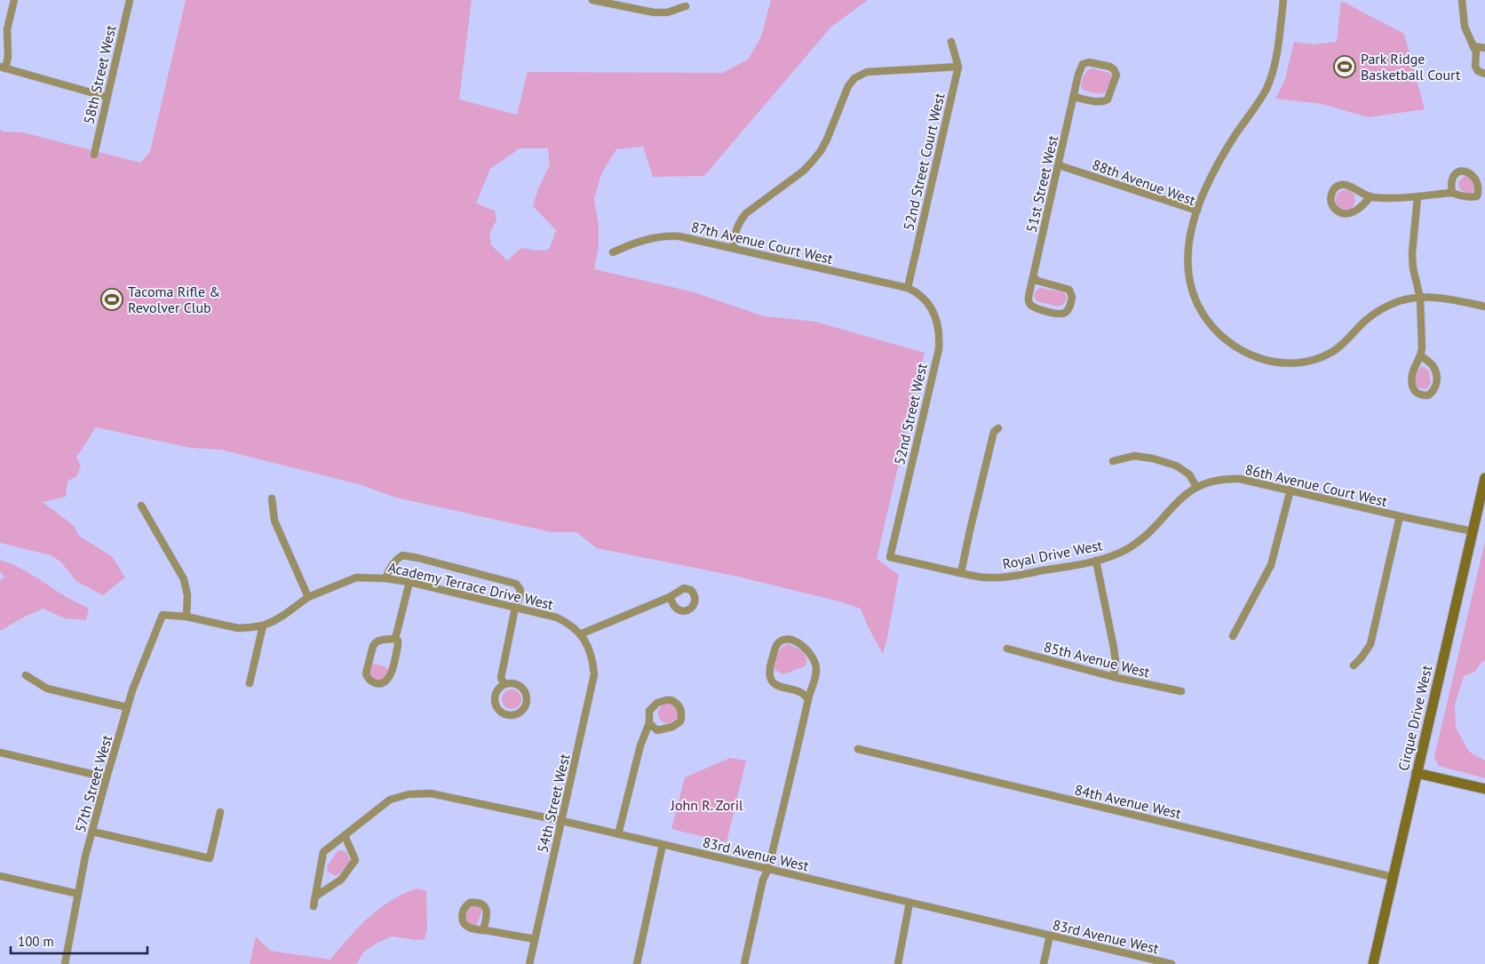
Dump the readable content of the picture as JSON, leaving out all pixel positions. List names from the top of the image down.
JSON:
{
  "streets": {
    "street": [
      "58th Street West",
      "52nd Street Court West",
      "88th Avenue West",
      "51st Street West",
      "87th Avenue Court West",
      "52nd Street West",
      "86th Avenue Court West",
      "Royal Drive West",
      "Academy Terrace Drive West",
      "85th Avenue West",
      "Cirque Drive West",
      "57th Street West",
      "84th Avenue West",
      "54th Street West",
      "83rd Avenue West"
    ]
  },
  "crossings": [
    ["52nd Street Court West", "87th Avenue Court West"],
    ["52nd Street Court West", "52nd Street West"],
    ["88th Avenue West", "51st Street West"],
    ["87th Avenue Court West", "52nd Street West"],
    ["52nd Street West", "Royal Drive West"],
    ["86th Avenue Court West", "Royal Drive West"],
    ["86th Avenue Court West", "Cirque Drive West"],
    ["Academy Terrace Drive West", "57th Street West"],
    ["Academy Terrace Drive West", "54th Street West"],
    ["Cirque Drive West", "84th Avenue West"],
    ["54th Street West", "83rd Avenue West"]
  ],
  "parks": ["John R. Zoril"],
  "places": {
    "sports": ["Park Ridge Basketball Court", "Tacoma Rifle & Revolver Club"]
  },
  "scale_bar": "100 m"
}
